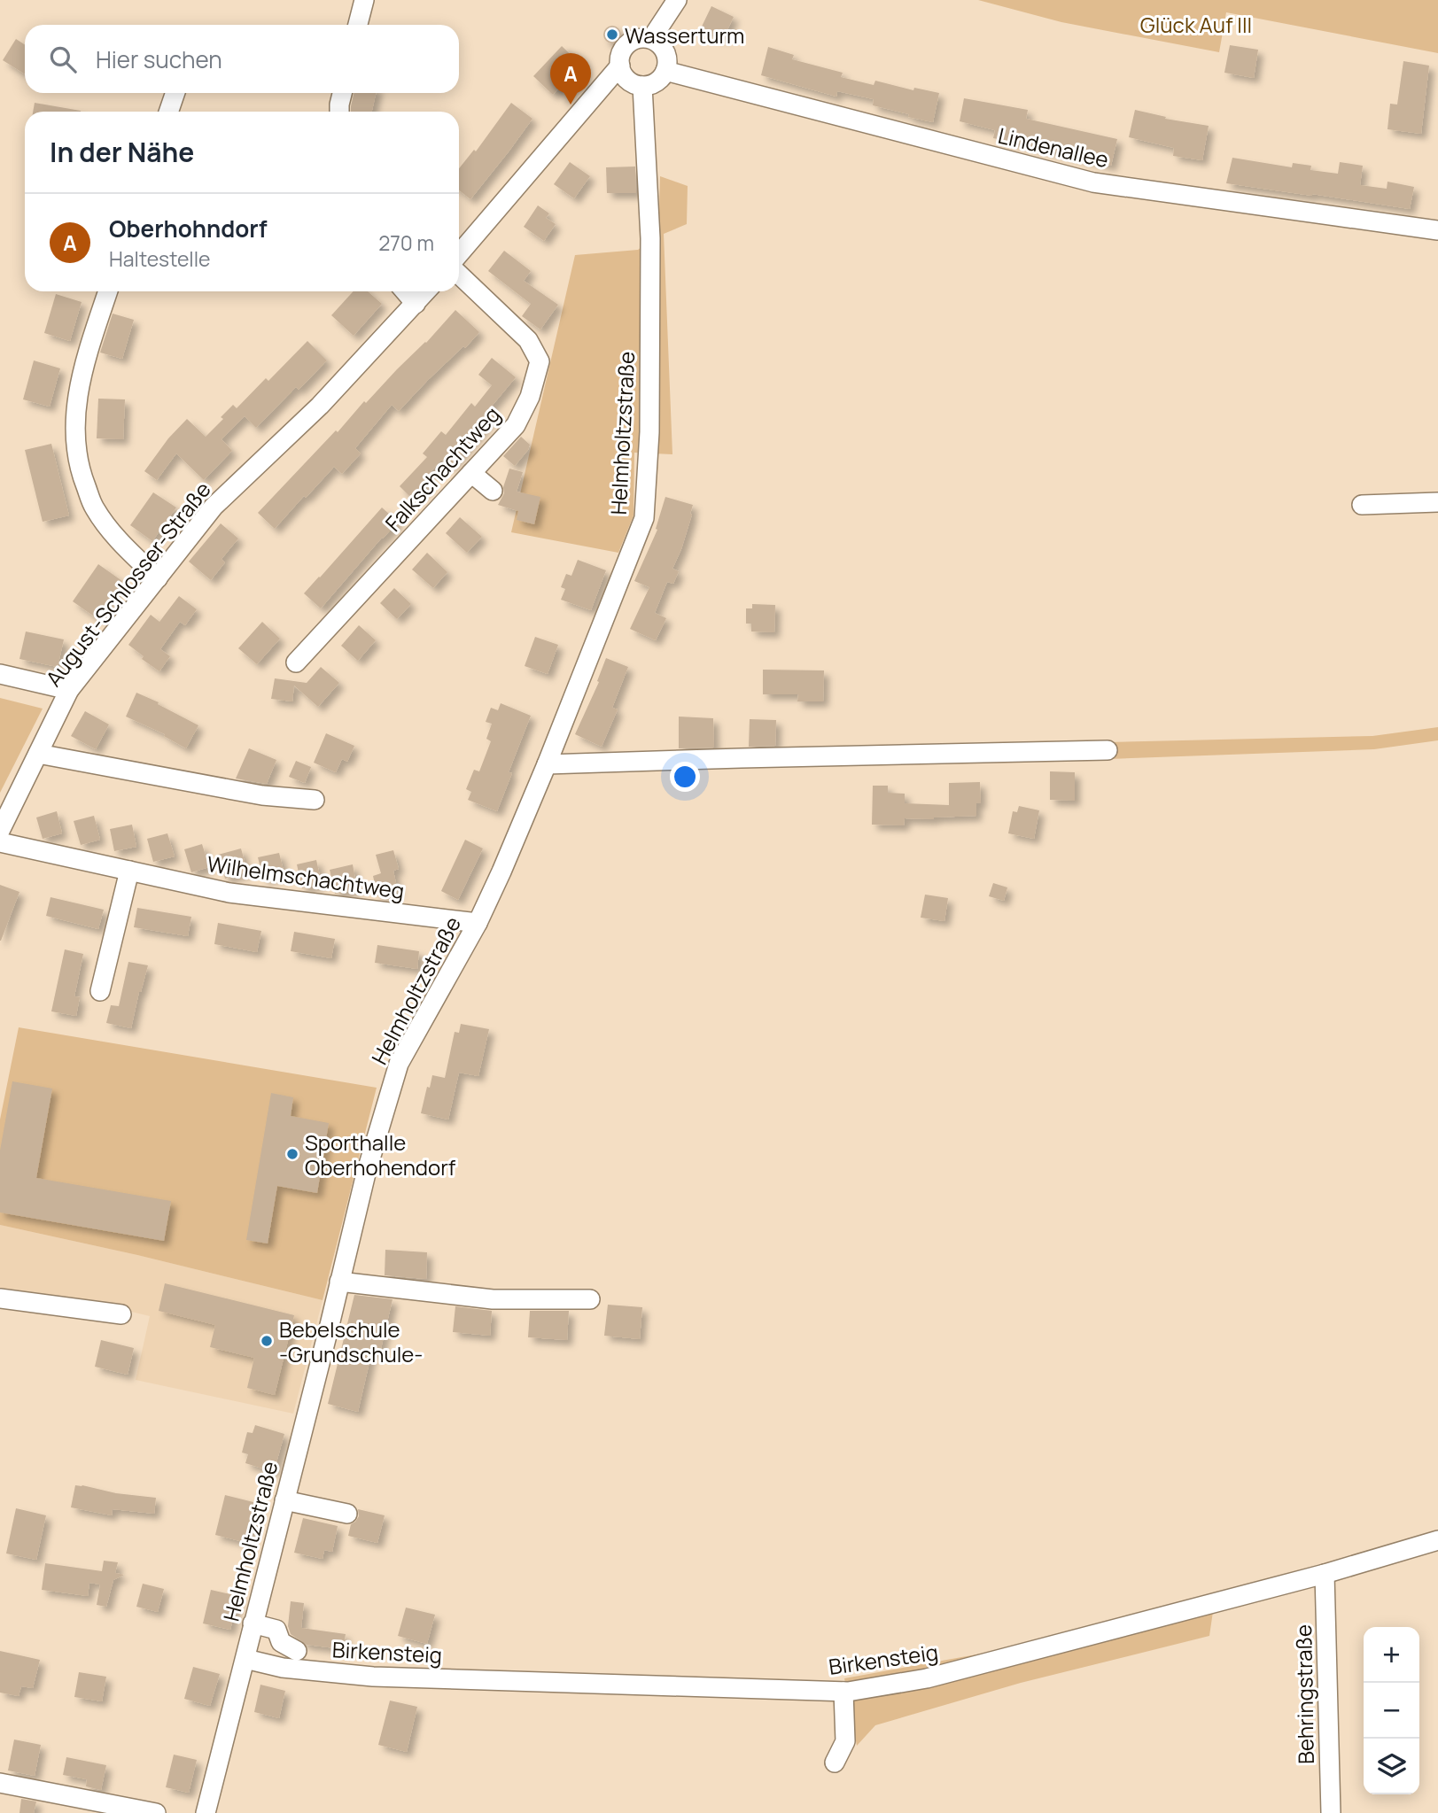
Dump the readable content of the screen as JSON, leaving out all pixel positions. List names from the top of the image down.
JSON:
{
  "streets": {
    "street": [
      "Lindenallee",
      "Helmholtzstraße",
      "Falkschachtweg",
      "August-Schlosser-Straße",
      "Wilhelmschachtweg",
      "Birkensteig",
      "Behringstraße"
    ]
  },
  "crossings": [
    ["Lindenallee", "Helmholtzstraße"],
    ["Helmholtzstraße", "Wilhelmschachtweg"],
    ["Helmholtzstraße", "Birkensteig"],
    ["Birkensteig", "Behringstraße"]
  ],
  "parks": ["Glück Auf III"],
  "places": ["Wasserturm", "Sporthalle Oberhohendorf", "Bebelschule -Grundschule-"],
  "page": {
    "search": "Hier suchen",
    "pins": "A",
    "heading": "In der Nähe",
    "list": [
      {
        "mark": "A",
        "name": "Oberhohndorf",
        "note": "Haltestelle",
        "value": "270 m"
      }
    ],
    "map_buttons": ["+", "−"]
  }
}
